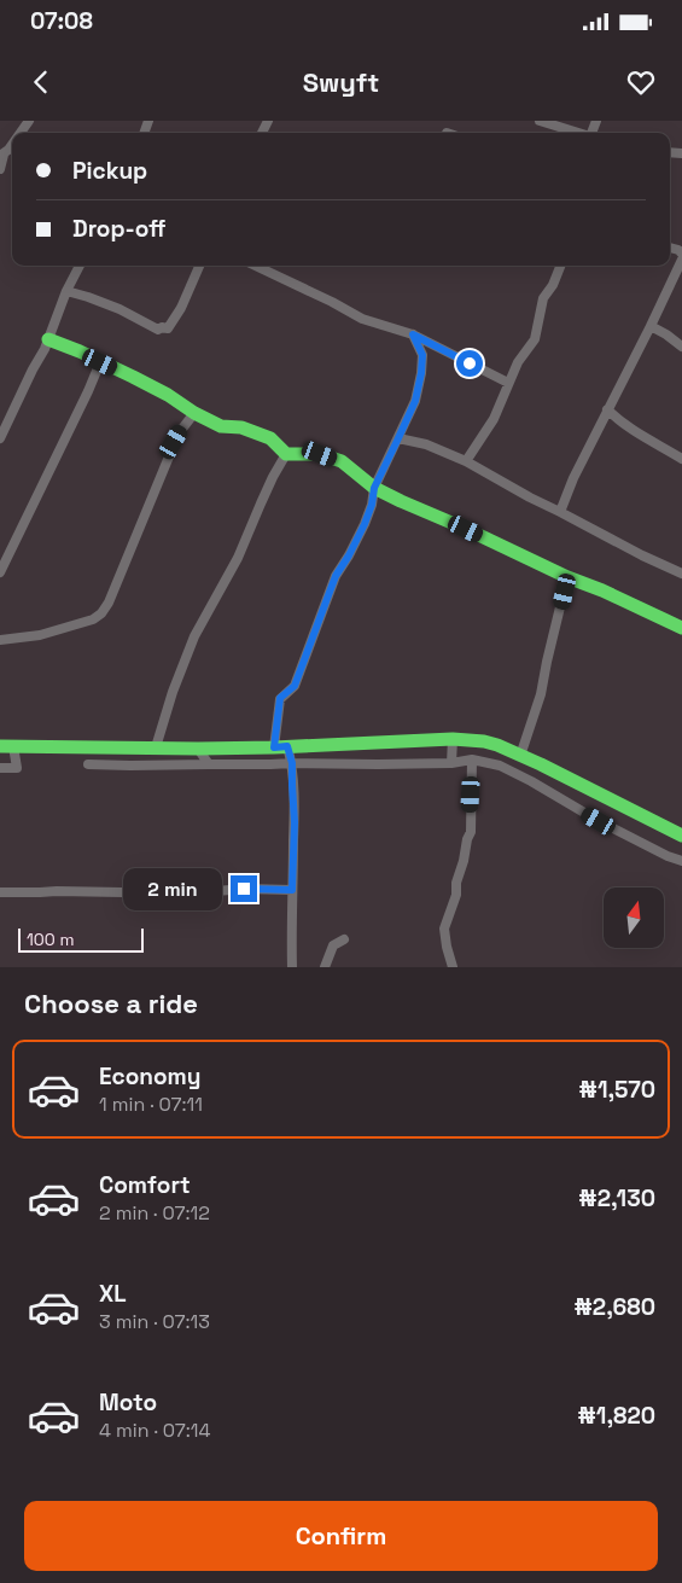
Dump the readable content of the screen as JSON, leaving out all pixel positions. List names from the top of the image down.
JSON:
{
  "scale_bar": "100 m",
  "north": "top",
  "page": {
    "status": "07:08",
    "header": "Swyft",
    "banner": ["Pickup", "Drop-off"],
    "bubble": "2 min",
    "scale": "100 m",
    "heading": "Choose a ride",
    "list": [
      {
        "name": "Economy",
        "note": "1 min · 07:11",
        "value": "₦1,570"
      },
      {
        "name": "Comfort",
        "note": "2 min · 07:12",
        "value": "₦2,130"
      },
      {
        "name": "XL",
        "note": "3 min · 07:13",
        "value": "₦2,680"
      },
      {
        "name": "Moto",
        "note": "4 min · 07:14",
        "value": "₦1,820"
      }
    ],
    "buttons": "Confirm"
  }
}
